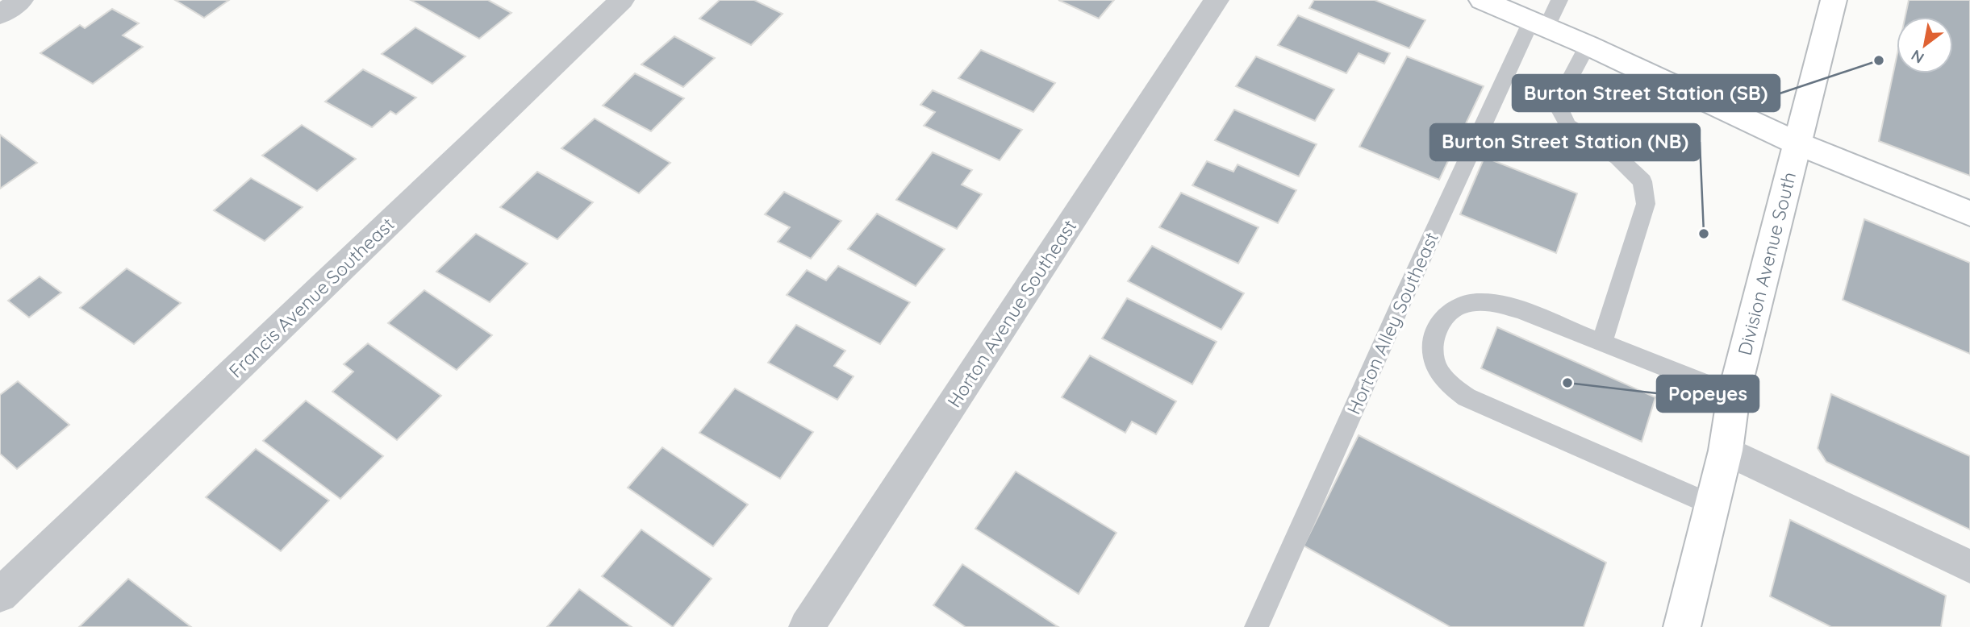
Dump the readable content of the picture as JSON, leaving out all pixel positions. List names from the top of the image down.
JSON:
{
  "streets": {
    "main road": ["Division Avenue South"],
    "street": ["Francis Avenue Southeast", "Horton Avenue Southeast"],
    "lane": ["Horton Alley Southeast"]
  },
  "places": ["Burton Street Station (SB)", "Burton Street Station (NB)", "Popeyes"],
  "north": "bottom left"
}
